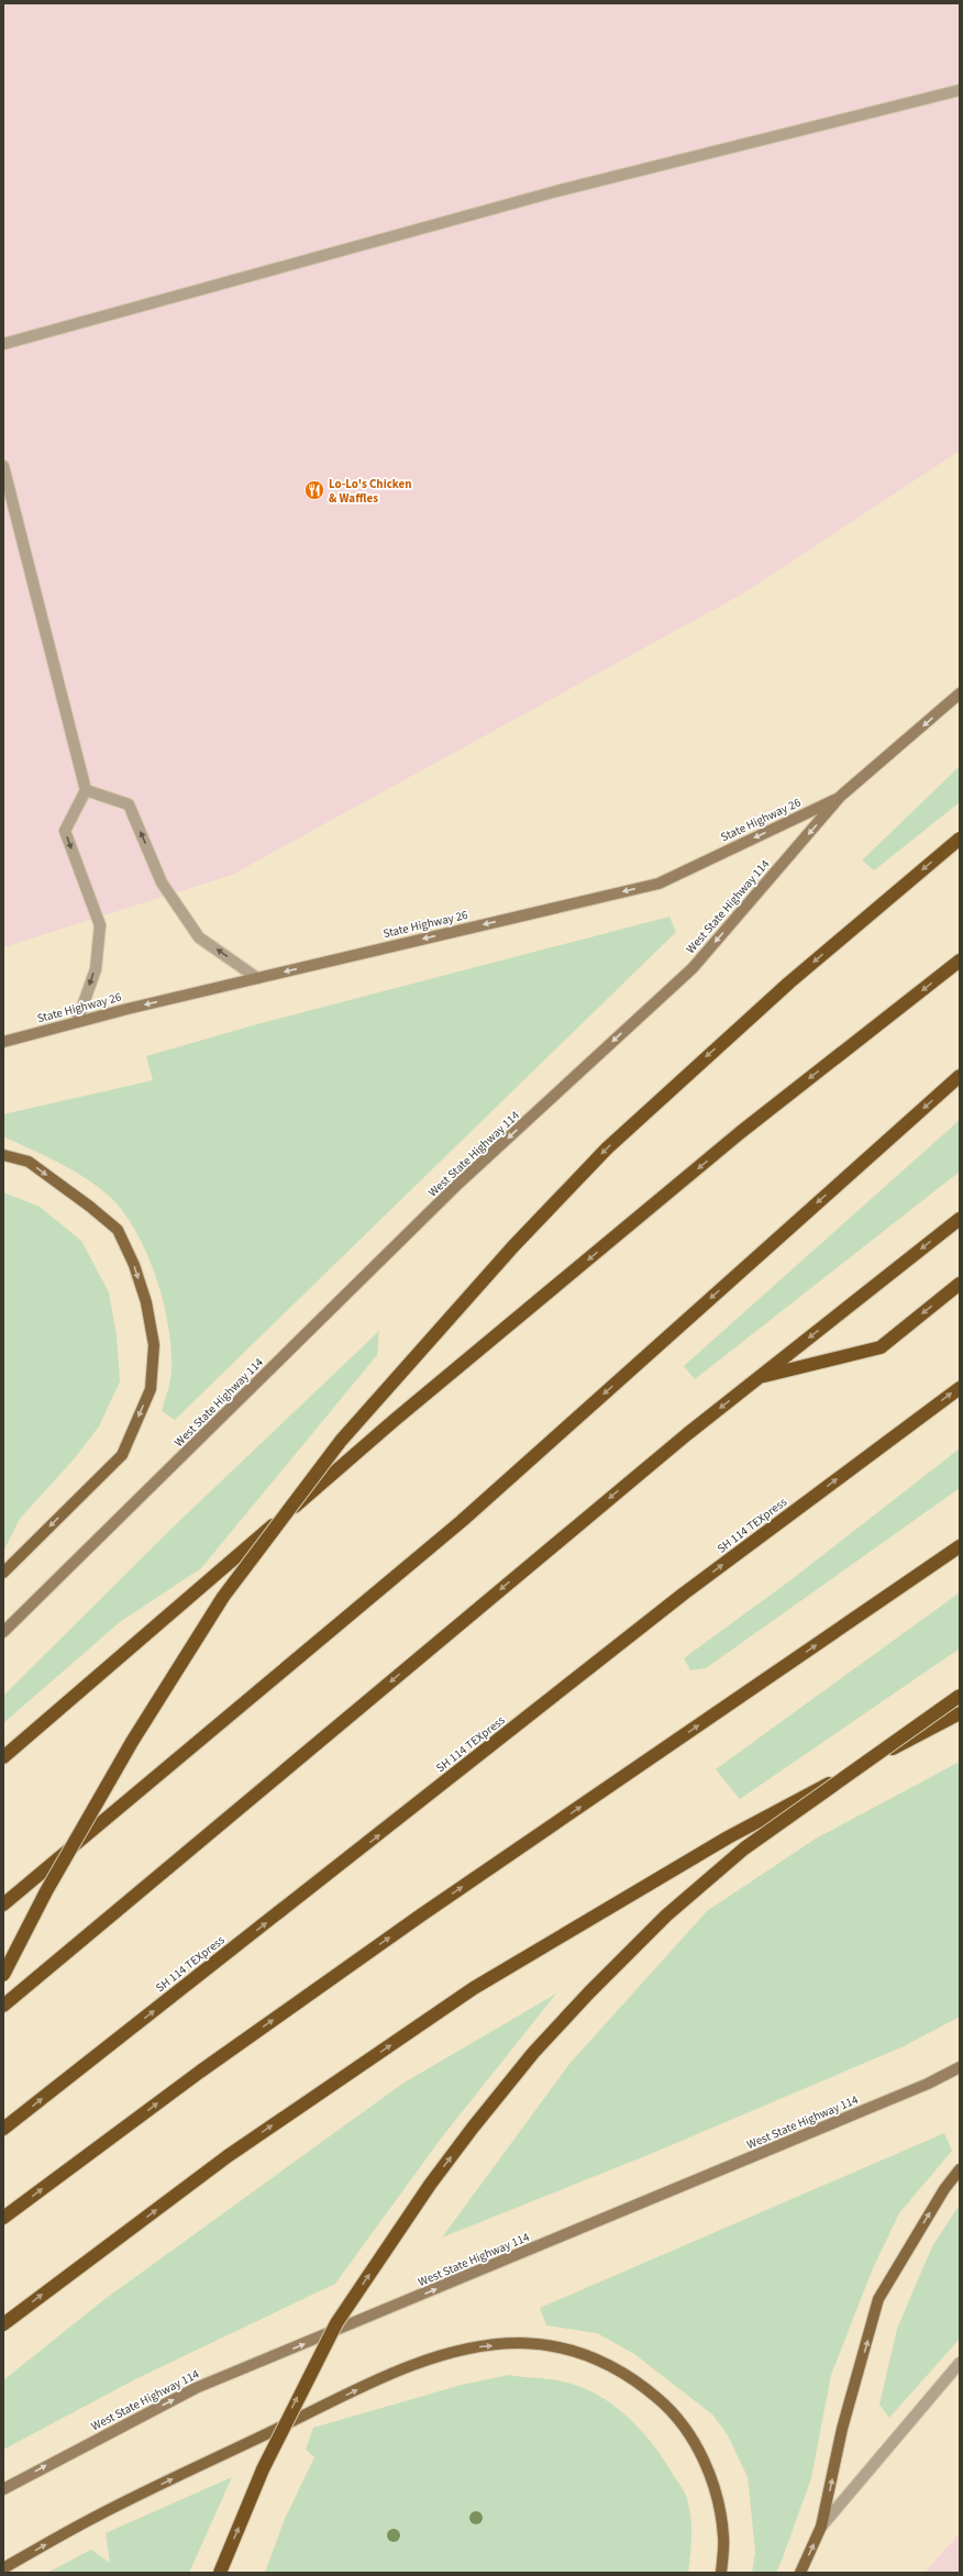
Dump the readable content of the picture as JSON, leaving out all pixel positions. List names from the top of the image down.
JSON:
{
  "streets": {
    "highway": ["SH 114 TEXpress"],
    "main road": ["State Highway 26", "West State Highway 114"]
  },
  "crossings": [
    ["State Highway 26", "West State Highway 114"]
  ],
  "one_way": ["State Highway 26"],
  "places": {
    "restaurant": ["Lo-Lo's Chicken & Waffles"]
  }
}
